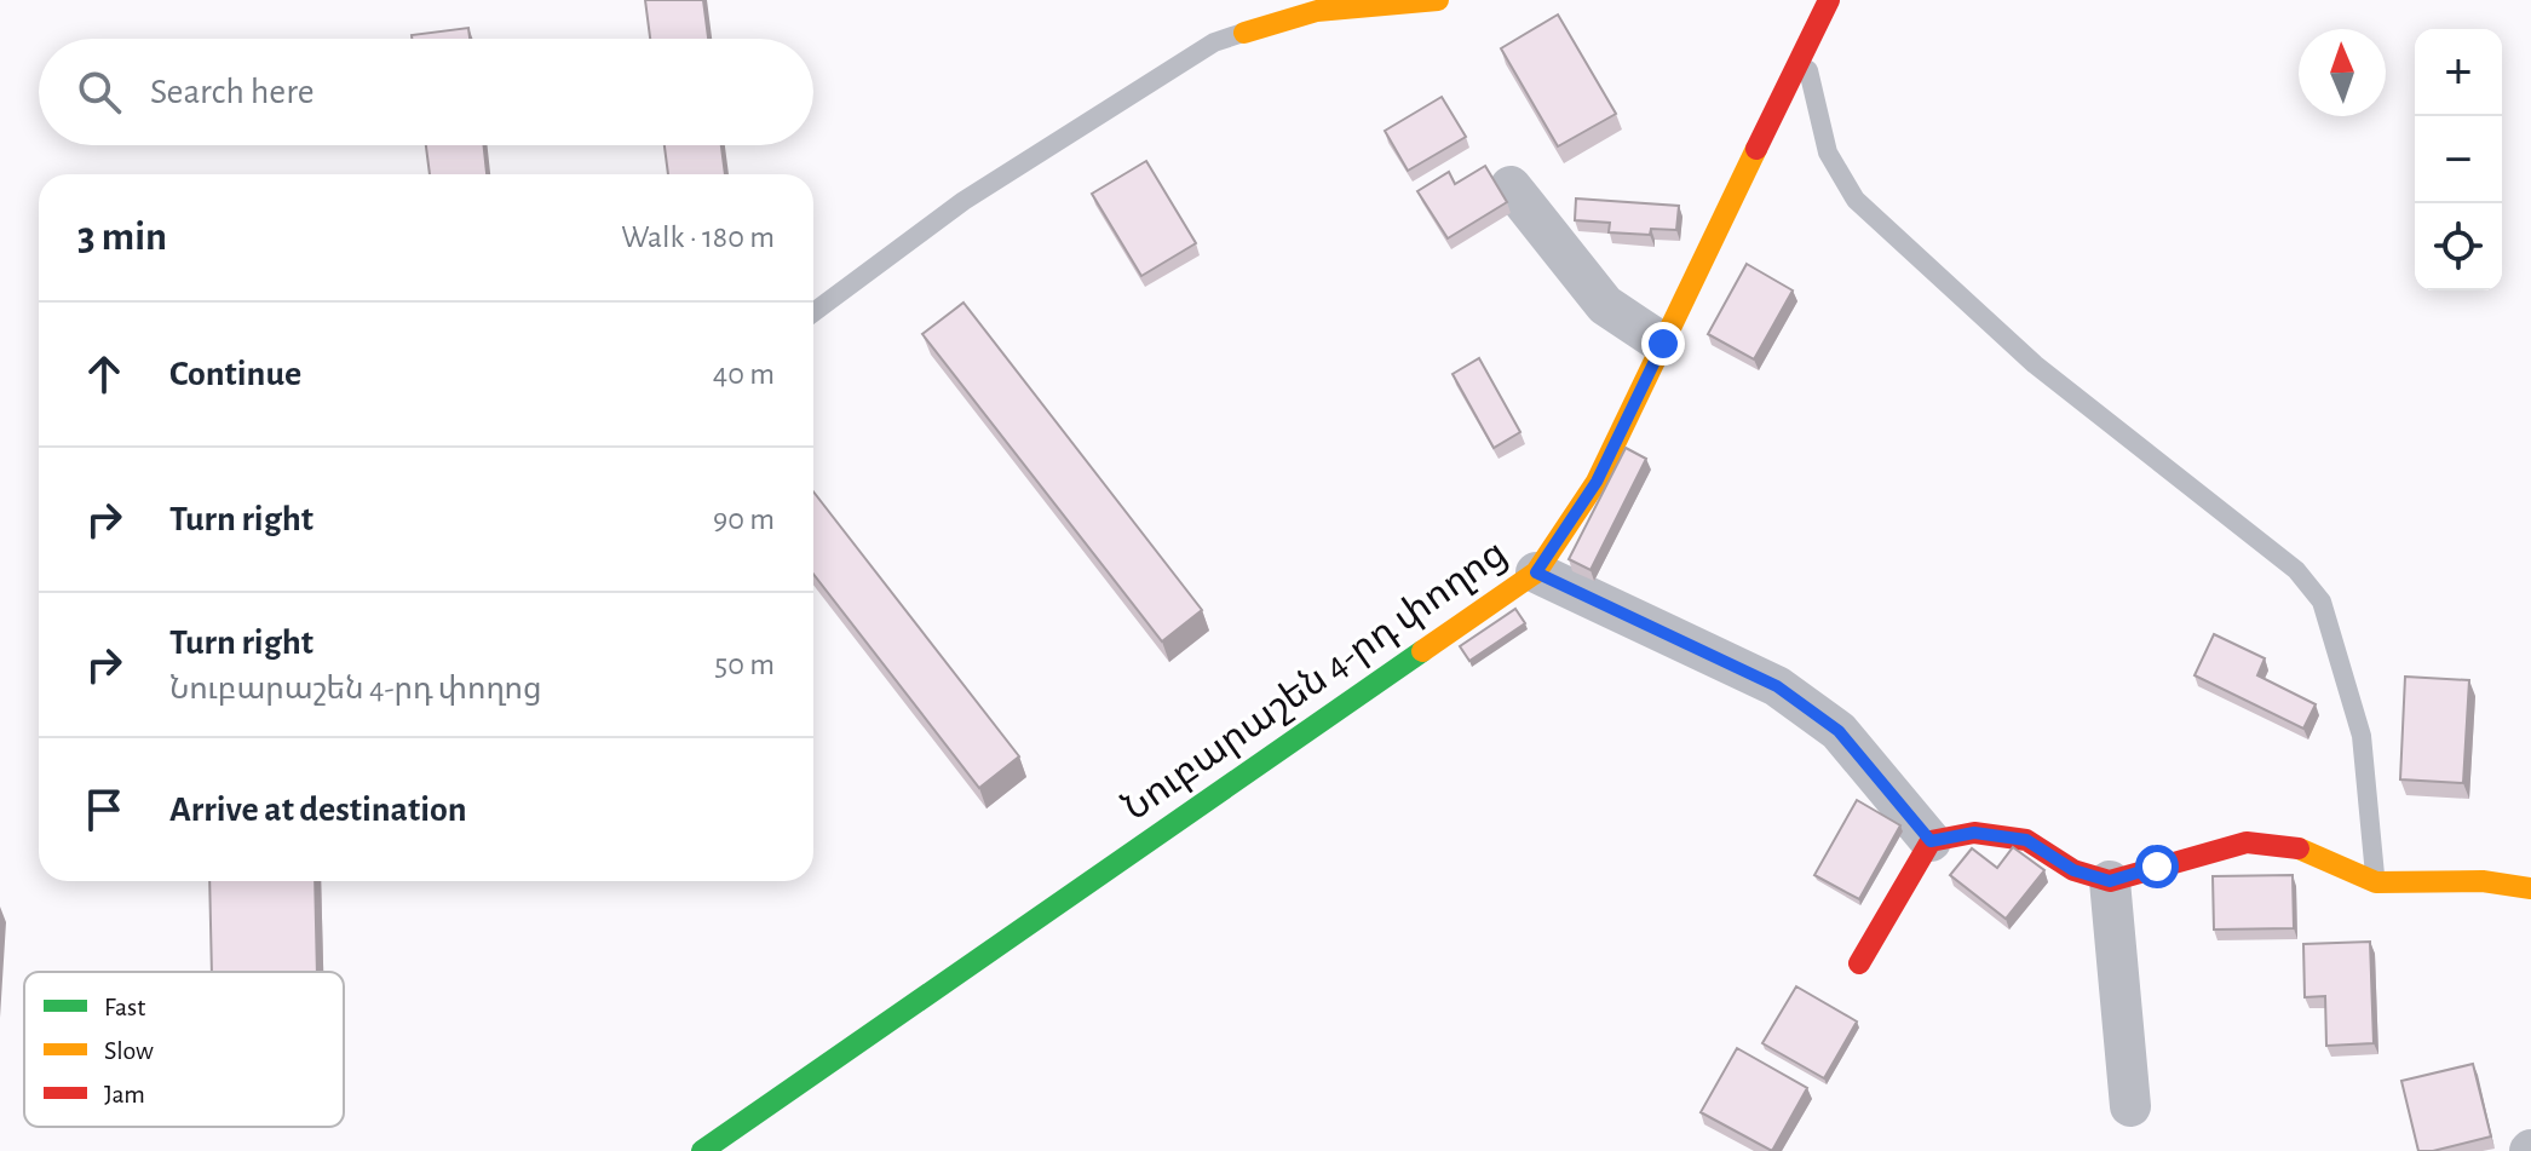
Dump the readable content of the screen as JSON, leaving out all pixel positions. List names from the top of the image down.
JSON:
{
  "streets": {
    "street": ["Նուբարաշեն 4-րդ փողոց"]
  },
  "legend": ["Fast", "Slow", "Jam"],
  "north": "top",
  "page": {
    "map_buttons": ["+", "−"],
    "search": "Search here",
    "heading": ["3 min", "Walk · 180 m"],
    "list": [
      ["Continue", "40 m"],
      ["Turn right", "90 m"],
      ["Turn right", "Նուբարաշեն 4-րդ փողոց", "50 m"],
      "Arrive at destination"
    ]
  }
}
